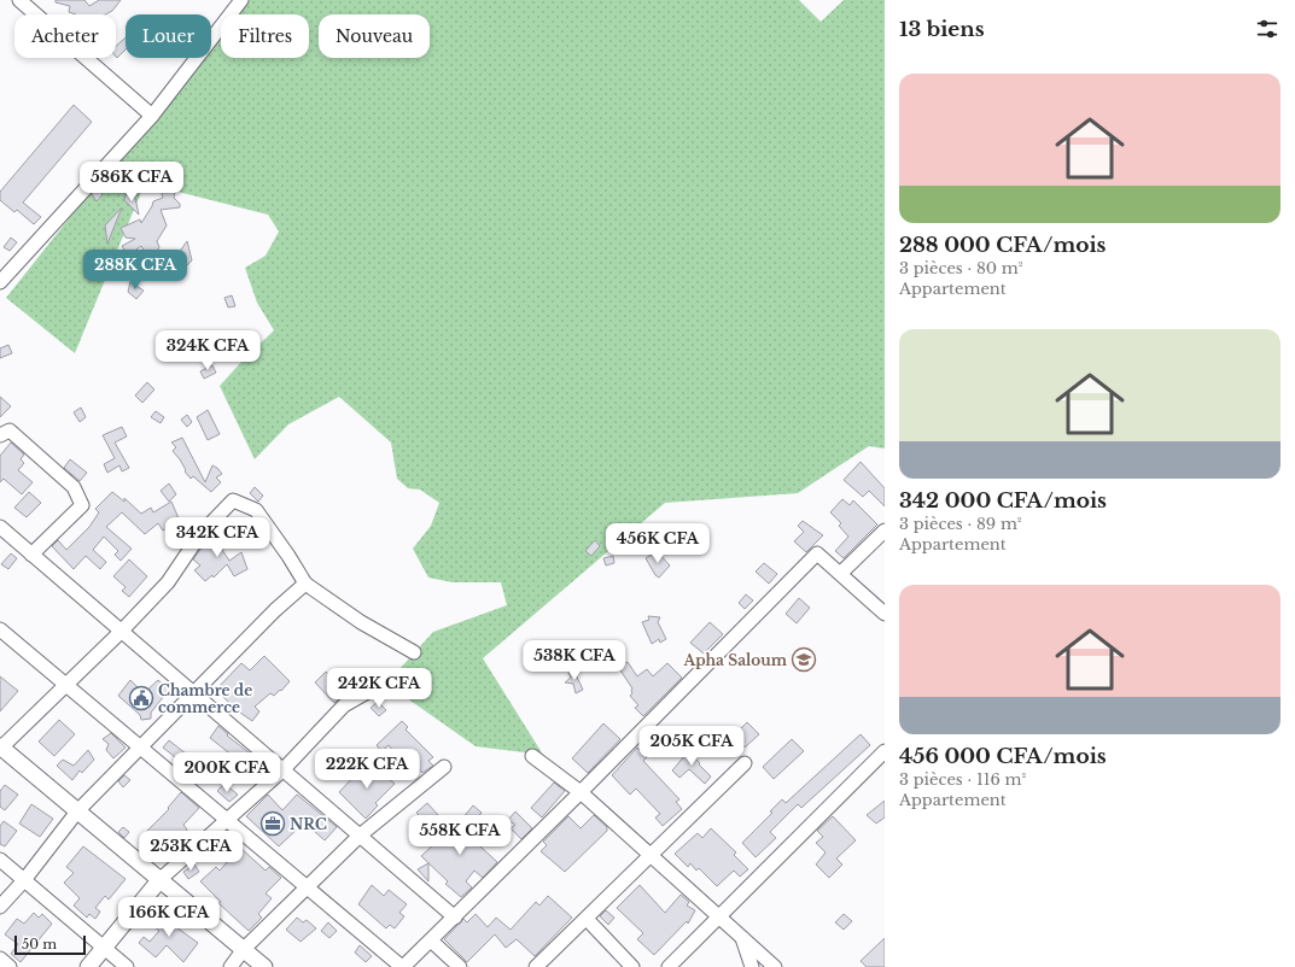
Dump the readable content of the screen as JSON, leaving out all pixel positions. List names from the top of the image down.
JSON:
{
  "places": {
    "school or university": ["Apha Saloum"],
    "public building": ["Chambre de commerce"],
    "office": ["NRC"]
  },
  "scale_bar": "50 m",
  "page": {
    "heading": "13 biens",
    "chip": [
      "Acheter",
      "Louer",
      "Filtres",
      "Nouveau"
    ],
    "list": [
      {
        "name": "288 000 CFA/mois",
        "note": "3 pièces · 80 m² · Appartement"
      },
      {
        "name": "342 000 CFA/mois",
        "note": "3 pièces · 89 m² · Appartement"
      },
      {
        "name": "456 000 CFA/mois",
        "note": "3 pièces · 116 m² · Appartement"
      }
    ],
    "price": [
      "586K CFA",
      "288K CFA",
      "324K CFA",
      "342K CFA",
      "456K CFA",
      "538K CFA",
      "242K CFA",
      "205K CFA",
      "222K CFA",
      "200K CFA",
      "558K CFA",
      "253K CFA",
      "166K CFA"
    ],
    "scale": "50 m"
  }
}
